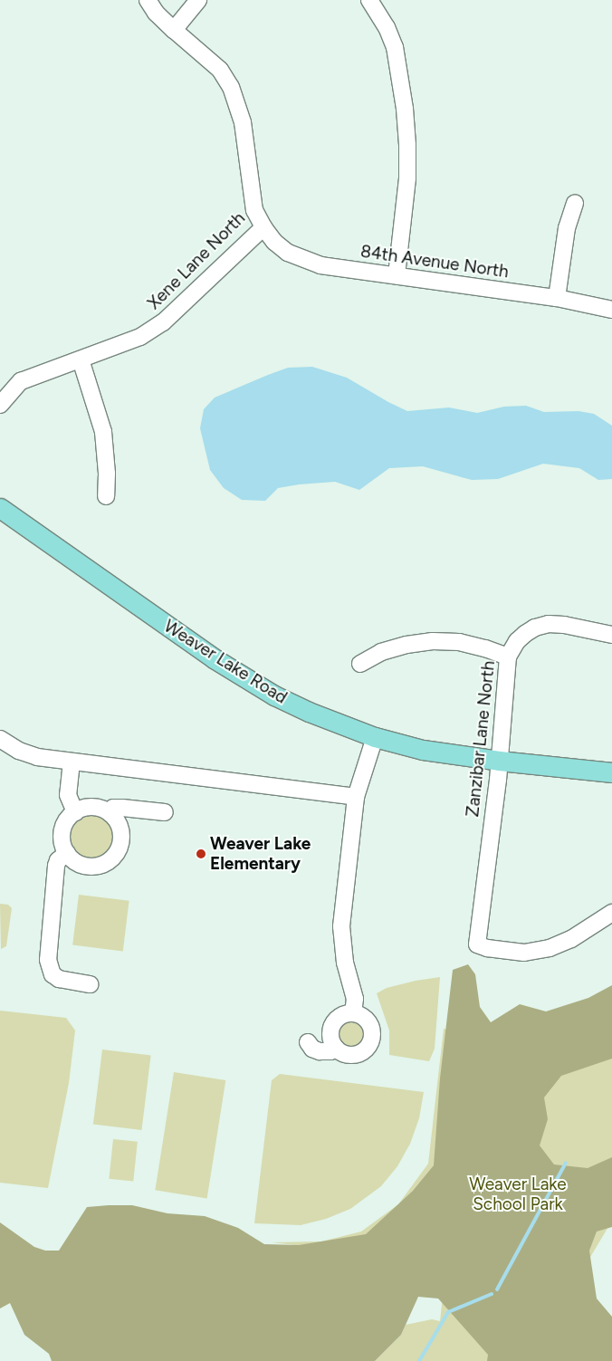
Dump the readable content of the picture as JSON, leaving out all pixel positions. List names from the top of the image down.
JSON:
{
  "streets": {
    "main road": ["Weaver Lake Road"],
    "street": ["Xene Lane North", "84th Avenue North", "Zanzibar Lane North"]
  },
  "crossings": [
    ["Xene Lane North", "84th Avenue North"],
    ["Weaver Lake Road", "Zanzibar Lane North"]
  ],
  "parks": ["Weaver Lake School Park"],
  "places": ["Weaver Lake Elementary"]
}
